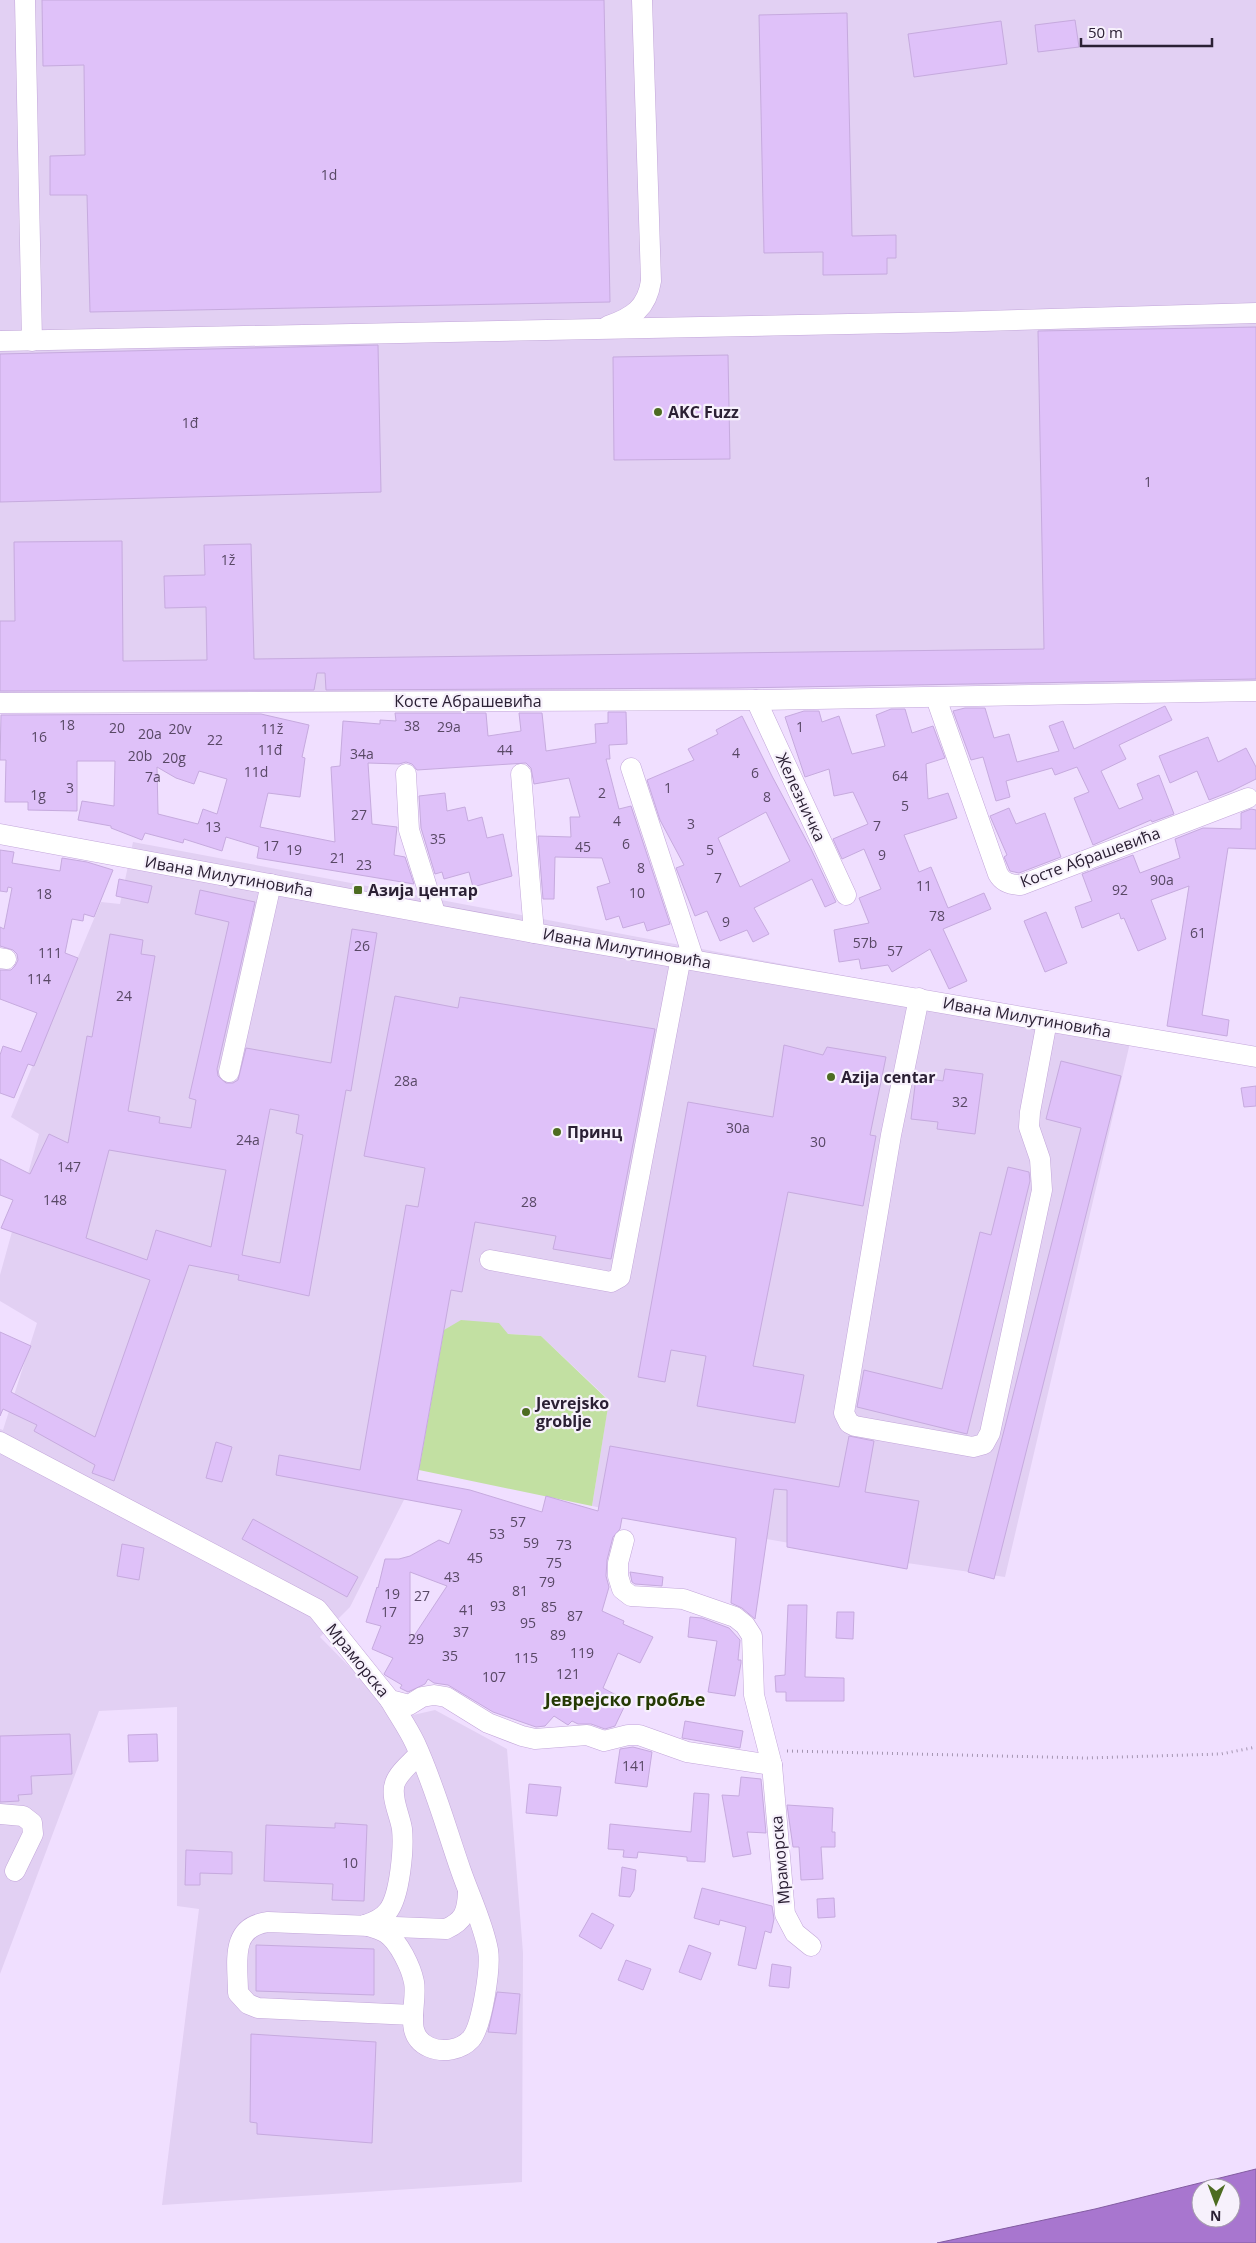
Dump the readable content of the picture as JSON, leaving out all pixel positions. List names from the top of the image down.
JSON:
{
  "streets": {
    "street": [
      "Косте Абрашевића",
      "Железничка",
      "Ивана Милутиновића",
      "Мраморска"
    ]
  },
  "crossings": [
    ["Косте Абрашевића", "Железничка"]
  ],
  "districts": ["Јеврејско гробље"],
  "places": {
    "other": [
      "AKC Fuzz",
      "Azija centar",
      "Принц",
      "Jevrejsko groblje"
    ],
    "transit": ["Азија центар"]
  },
  "house_numbers": [
    "1d",
    "1đ",
    "1",
    "1ž",
    "18",
    "38",
    "29a",
    "1",
    "20",
    "20v",
    "11ž",
    "20a",
    "16",
    "22",
    "11đ",
    "44",
    "4",
    "34a",
    "20b",
    "20g",
    "11d",
    "6",
    "64",
    "7a",
    "3",
    "1",
    "2",
    "1g",
    "8",
    "5",
    "27",
    "4",
    "3",
    "7",
    "13",
    "35",
    "6",
    "17",
    "45",
    "19",
    "5",
    "9",
    "21",
    "23",
    "8",
    "7",
    "90a",
    "11",
    "92",
    "10",
    "18",
    "78",
    "9",
    "61",
    "57b",
    "26",
    "57",
    "111",
    "114",
    "24",
    "28a",
    "32",
    "30a",
    "24a",
    "30",
    "147",
    "148",
    "28",
    "57",
    "53",
    "59",
    "73",
    "45",
    "75",
    "43",
    "79",
    "81",
    "19",
    "27",
    "93",
    "85",
    "41",
    "17",
    "87",
    "95",
    "37",
    "89",
    "29",
    "119",
    "35",
    "115",
    "121",
    "107",
    "141",
    "10"
  ],
  "scale_bar": "50 m",
  "north": "bottom"
}
